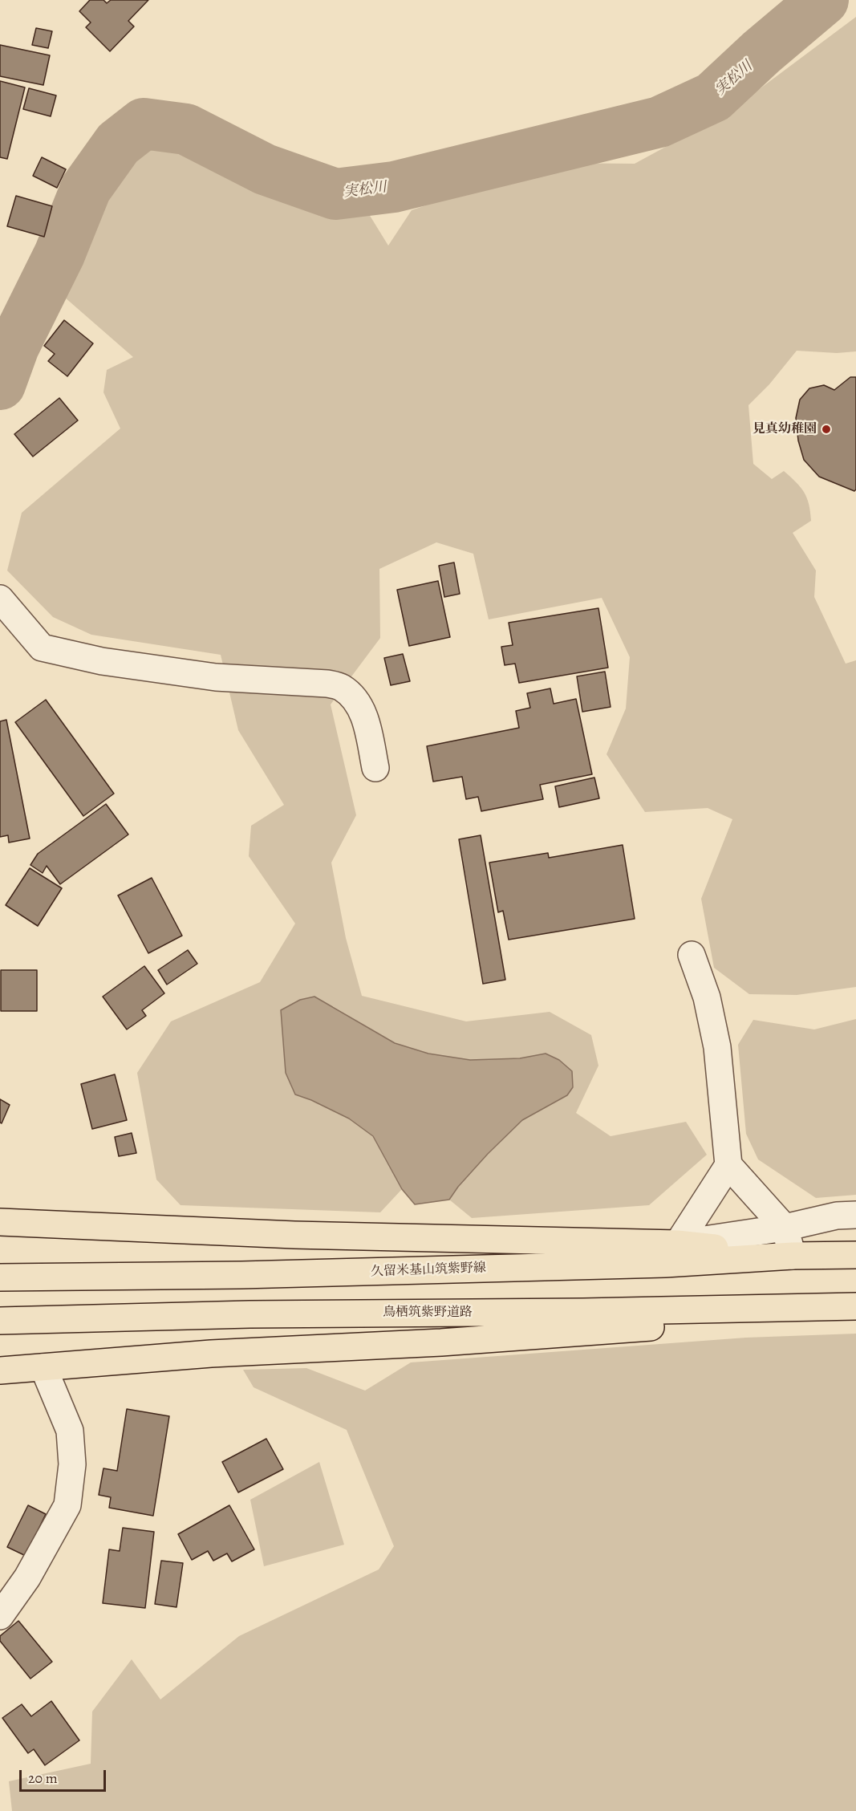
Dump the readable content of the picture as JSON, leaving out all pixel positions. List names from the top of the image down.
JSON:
{
  "streets": {
    "main road": ["久留米基山筑紫野線", "鳥栖筑紫野道路"]
  },
  "water": ["実松川"],
  "places": ["見真幼稚園"],
  "scale_bar": "20 m"
}
